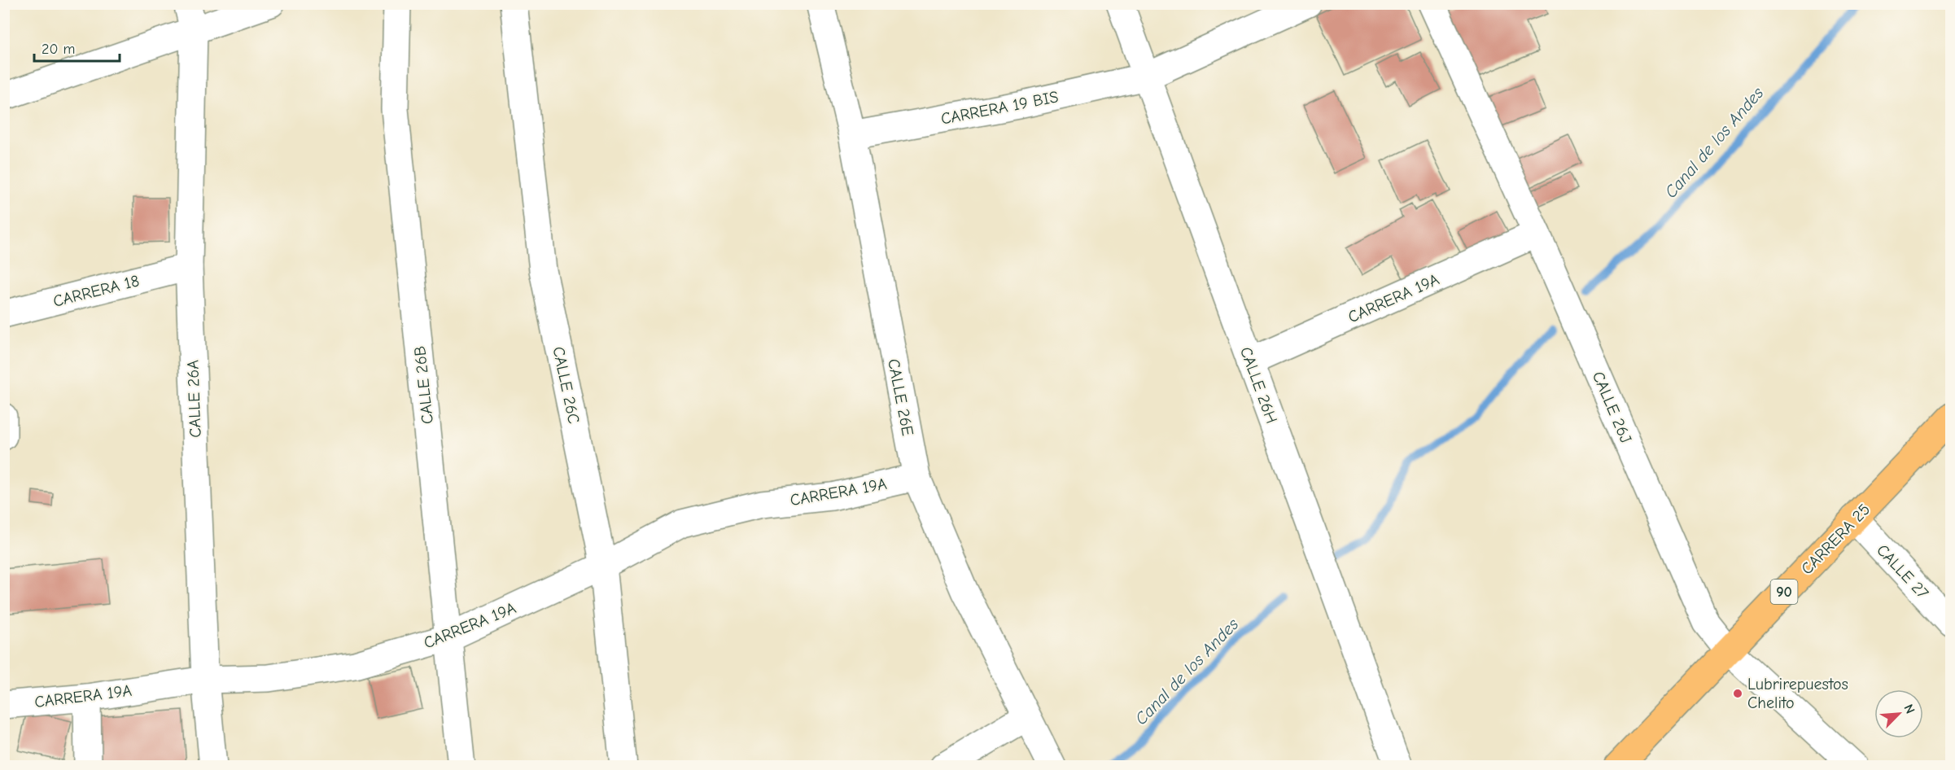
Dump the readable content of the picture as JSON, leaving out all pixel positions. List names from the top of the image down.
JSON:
{
  "streets": {
    "main road": ["CARRERA 25", "90"],
    "street": [
      "CARRERA 19 BIS",
      "CARRERA 18",
      "CARRERA 19A",
      "CALLE 26B",
      "CALLE 26C",
      "CALLE 26H",
      "CALLE 26E",
      "CALLE 26A",
      "CALLE 26J",
      "CALLE 27"
    ]
  },
  "crossings": [
    ["CARRERA 19 BIS", "CALLE 26H"],
    ["CARRERA 19 BIS", "CALLE 26E"],
    ["CARRERA 18", "CALLE 26A"],
    ["CARRERA 19A", "CALLE 26B"],
    ["CARRERA 19A", "CALLE 26C"],
    ["CARRERA 19A", "CALLE 26H"],
    ["CARRERA 19A", "CALLE 26E"],
    ["CARRERA 19A", "CALLE 26A"],
    ["CARRERA 19A", "CALLE 26J"],
    ["CALLE 26J", "CARRERA 25"],
    ["CARRERA 25", "CALLE 27"]
  ],
  "water": ["Canal de los Andes"],
  "places": ["Lubrirepuestos Chelito"],
  "scale_bar": "20 m",
  "north": "top right"
}
